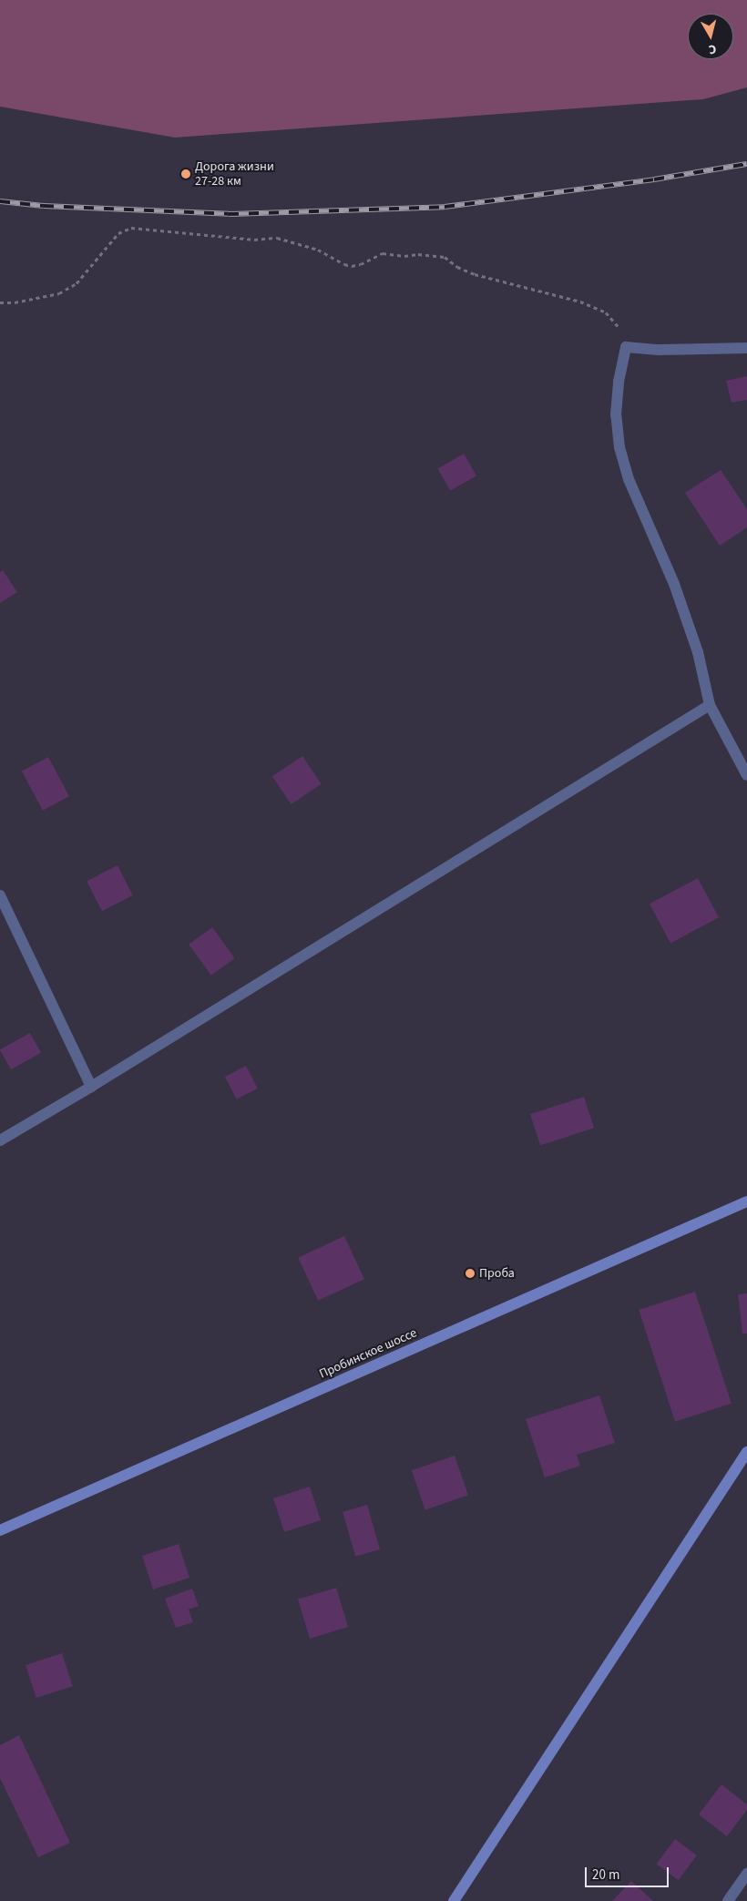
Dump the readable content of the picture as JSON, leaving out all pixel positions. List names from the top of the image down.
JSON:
{
  "streets": {
    "main road": ["Пробинское шоссе"]
  },
  "places": ["Дорога жизни 27-28 км", "Проба"],
  "scale_bar": "20 m",
  "north": "bottom"
}
